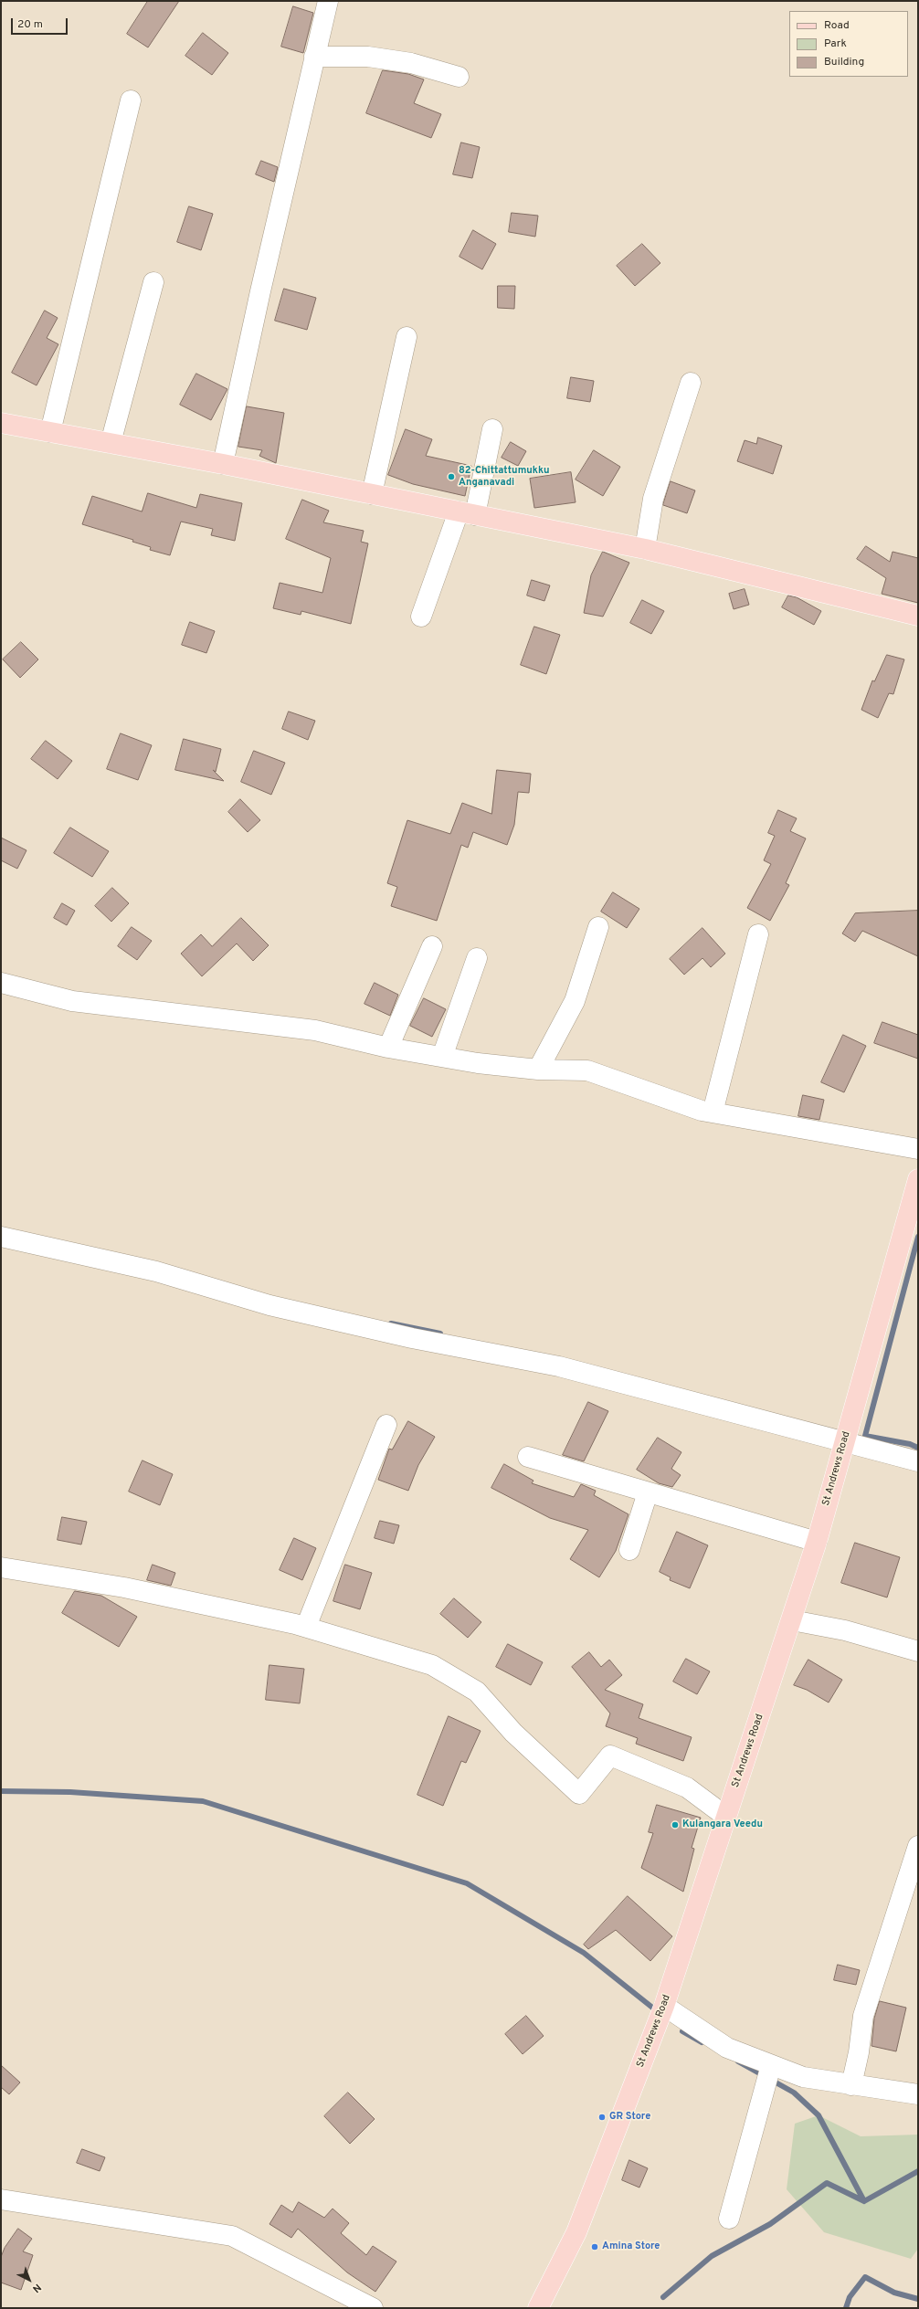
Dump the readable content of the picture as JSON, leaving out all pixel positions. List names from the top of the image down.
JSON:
{
  "streets": {
    "main road": ["St Andrews Road"]
  },
  "places": [
    "82-Chittattumukku Anganavadi",
    "Kulangara Veedu",
    "GR Store",
    "Amina Store"
  ],
  "legend": ["Road", "Park", "Building"],
  "scale_bar": "20 m",
  "north": "bottom right"
}
